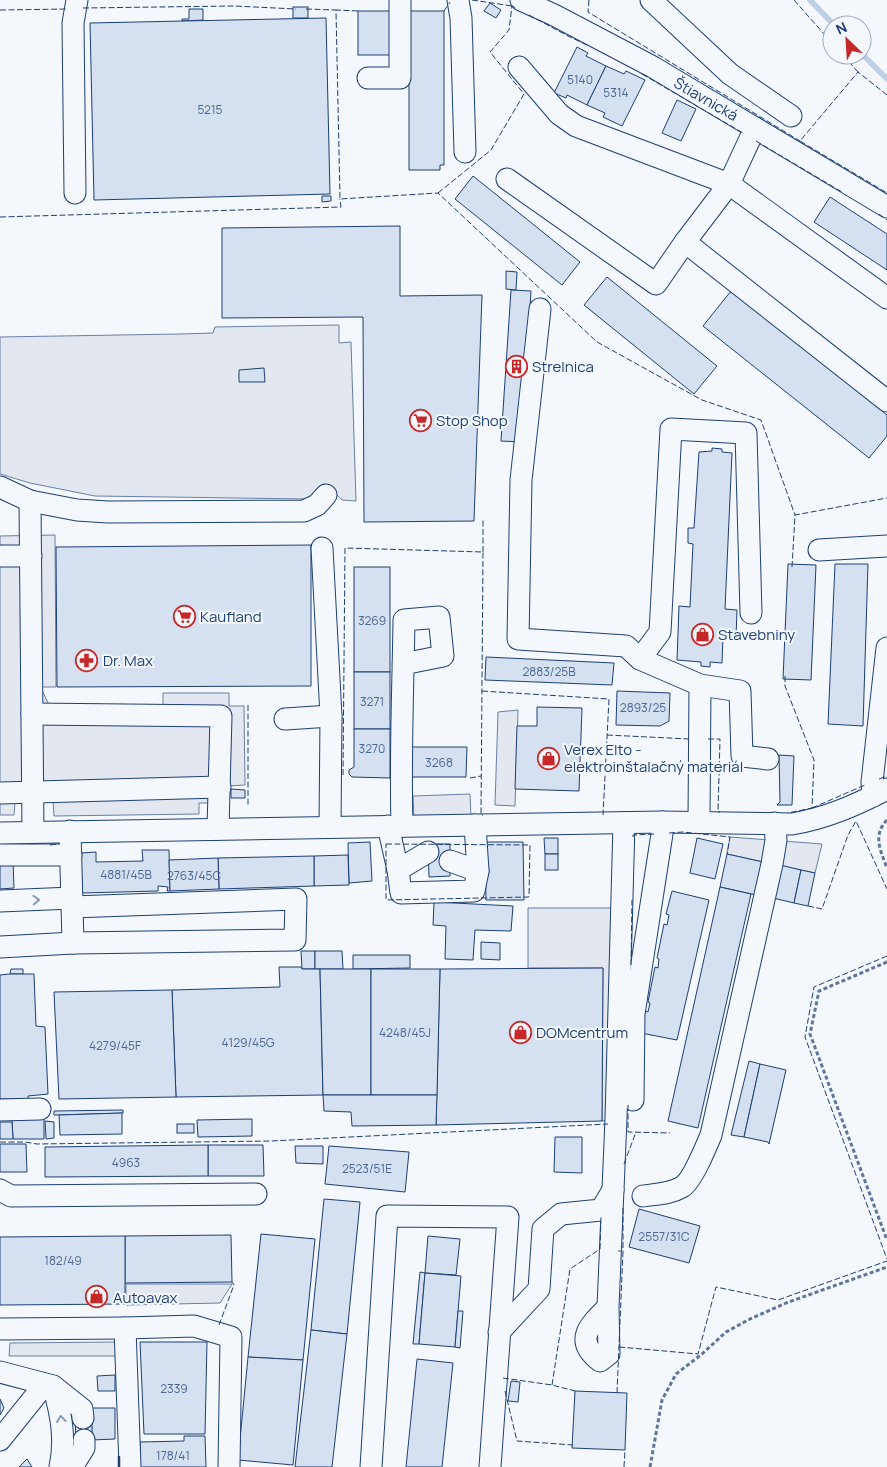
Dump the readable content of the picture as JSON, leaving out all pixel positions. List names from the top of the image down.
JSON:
{
  "streets": {
    "street": ["Štiavnická"]
  },
  "places": {
    "building": ["Strelnica"],
    "supermarket": ["Stop Shop", "Kaufland"],
    "shop": [
      "Stavebniny",
      "Verex Elto - elektroinštalačný materiál",
      "DOMcentrum",
      "Autoavax"
    ],
    "pharmacy": ["Dr. Max"]
  },
  "house_numbers": [
    "5140",
    "5314",
    "5215",
    "3269",
    "2883/25B",
    "3271",
    "2893/25",
    "3270",
    "3268",
    "4881/45B",
    "2763/45C",
    "4248/45J",
    "4129/45G",
    "4279/45F",
    "4963",
    "2523/51E",
    "2557/31C",
    "182/49",
    "2339",
    "178/41"
  ],
  "north": "top left"
}
